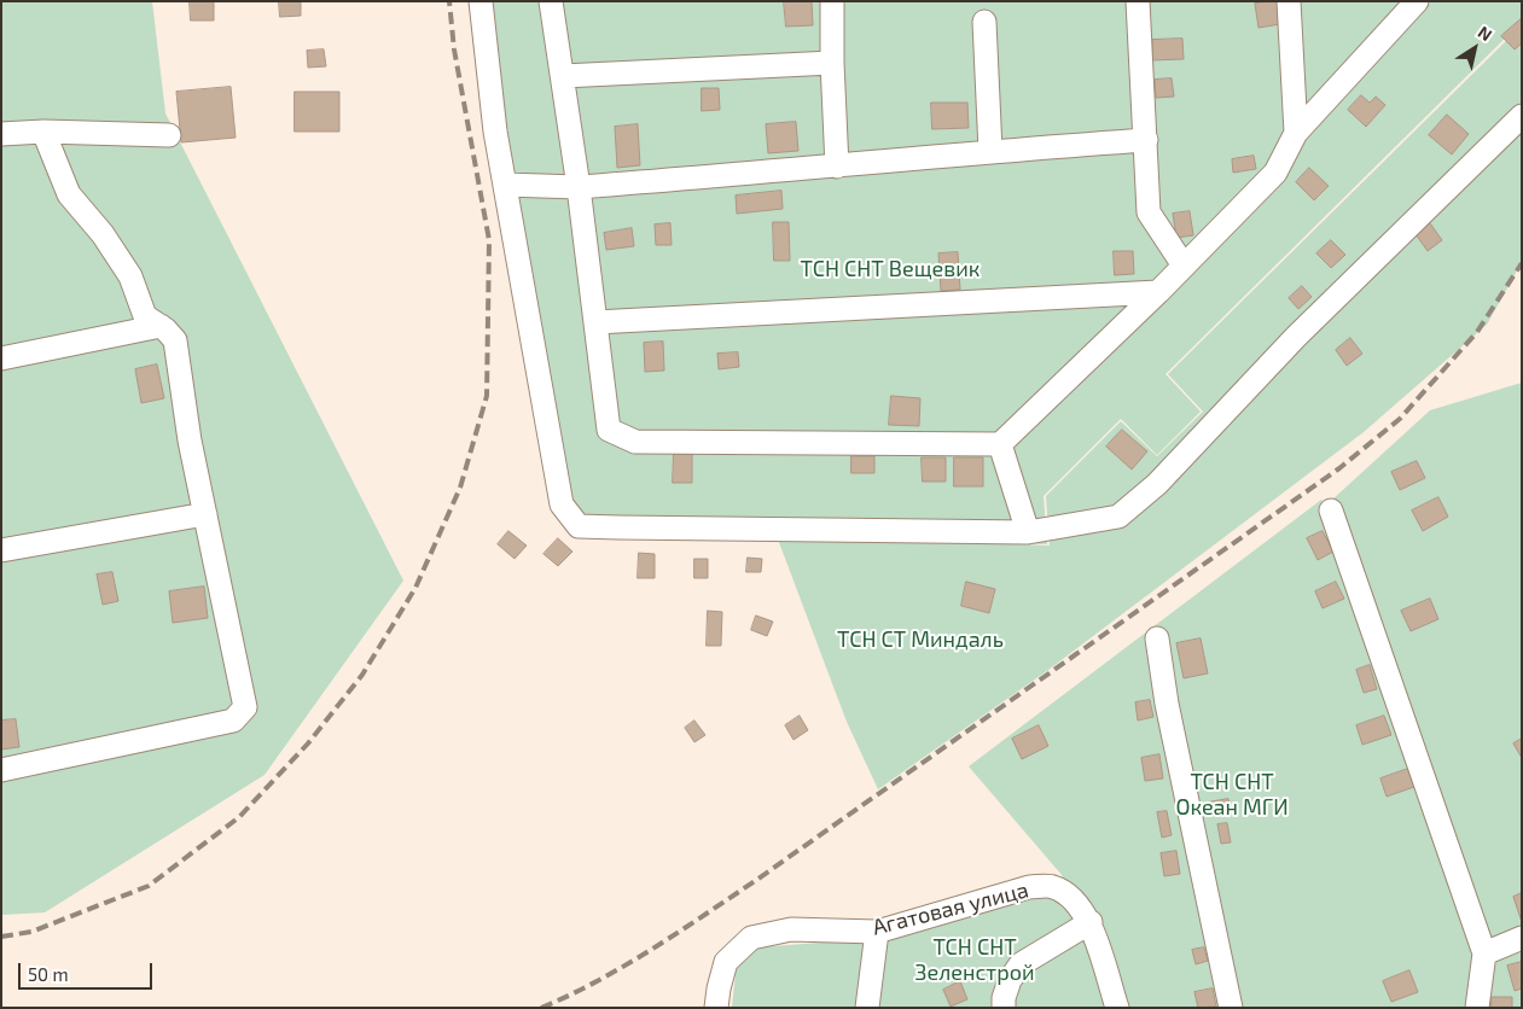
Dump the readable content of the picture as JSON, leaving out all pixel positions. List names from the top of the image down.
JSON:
{
  "streets": {
    "street": ["Агатовая улица"]
  },
  "parks": [
    "ТСН СНТ Вещевик",
    "ТСН СТ Миндаль",
    "ТСН СНТ Океан МГИ",
    "ТСН СНТ Зеленстрой"
  ],
  "scale_bar": "50 m",
  "north": "top right"
}
